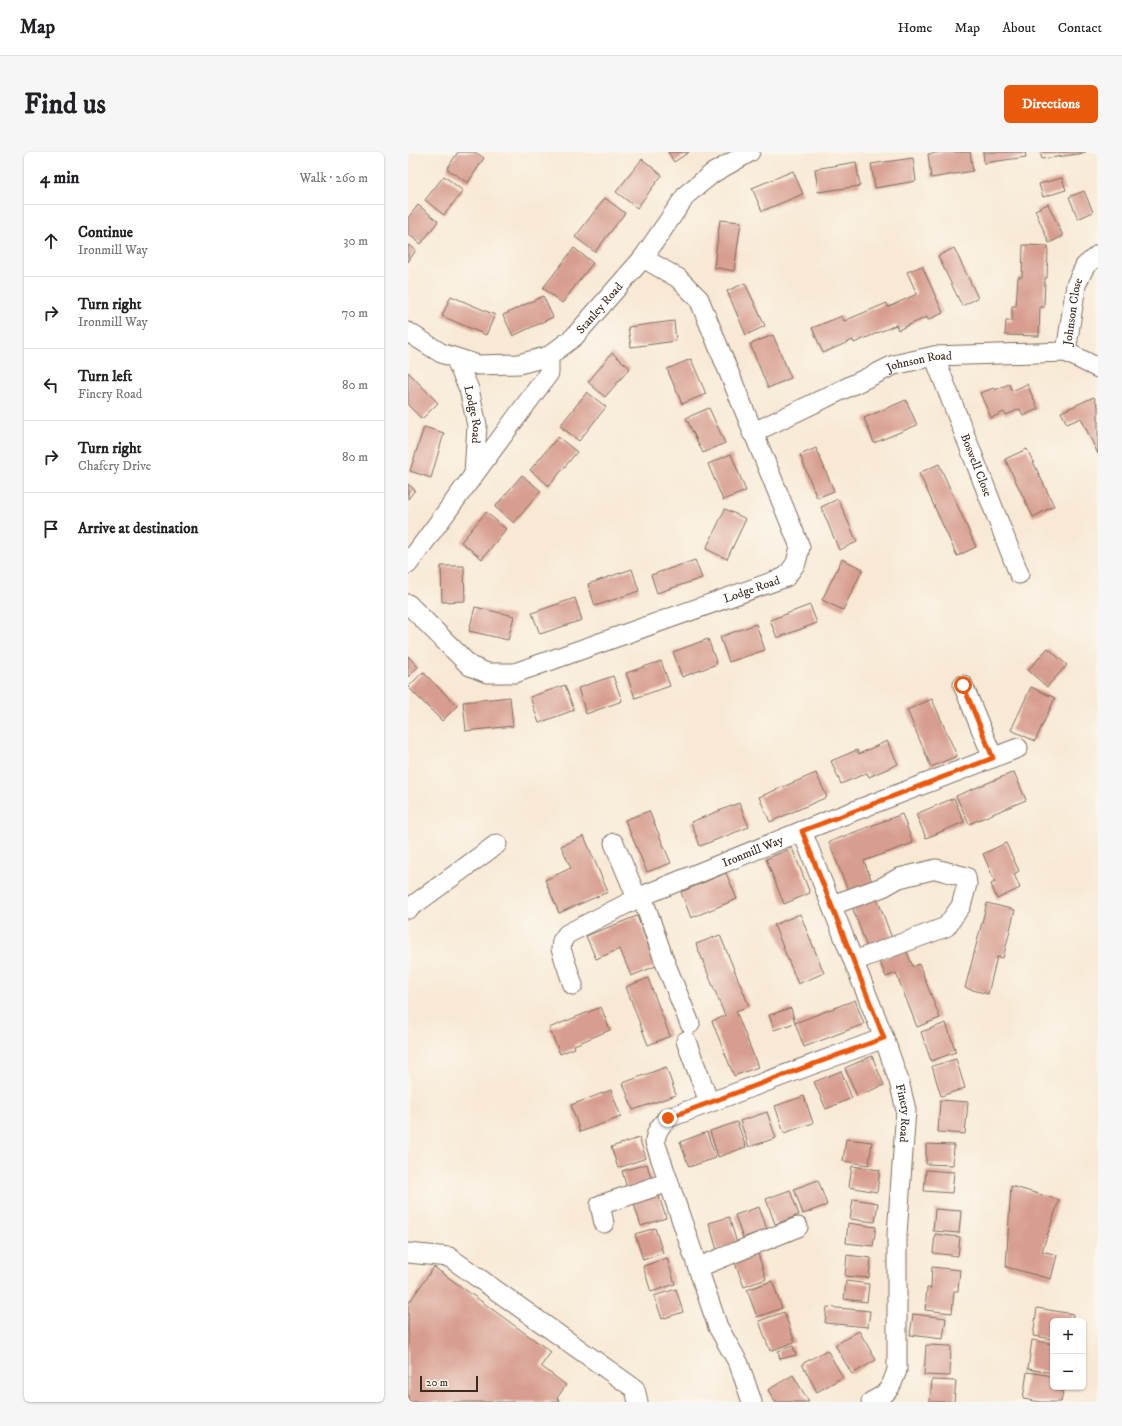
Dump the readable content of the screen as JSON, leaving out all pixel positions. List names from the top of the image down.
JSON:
{
  "streets": {
    "street": [
      "Stanley Road",
      "Johnson Close",
      "Johnson Road",
      "Lodge Road",
      "Boswell Close",
      "Ironmill Way",
      "Finery Road"
    ]
  },
  "crossings": [
    ["Stanley Road", "Lodge Road"],
    ["Johnson Close", "Johnson Road"],
    ["Johnson Road", "Lodge Road"],
    ["Johnson Road", "Boswell Close"],
    ["Ironmill Way", "Finery Road"]
  ],
  "scale_bar": "20 m",
  "page": {
    "header": "Map",
    "nav": [
      "Home",
      "Map",
      "About",
      "Contact"
    ],
    "buttons": "Directions",
    "title": "Find us",
    "heading": ["4 min", "Walk · 260 m"],
    "list": [
      ["Continue", "Ironmill Way", "30 m"],
      ["Turn right", "Ironmill Way", "70 m"],
      ["Turn left", "Finery Road", "80 m"],
      ["Turn right", "Chafery Drive", "80 m"],
      "Arrive at destination"
    ],
    "map_buttons": ["+", "−"],
    "scale": "20 m"
  }
}
